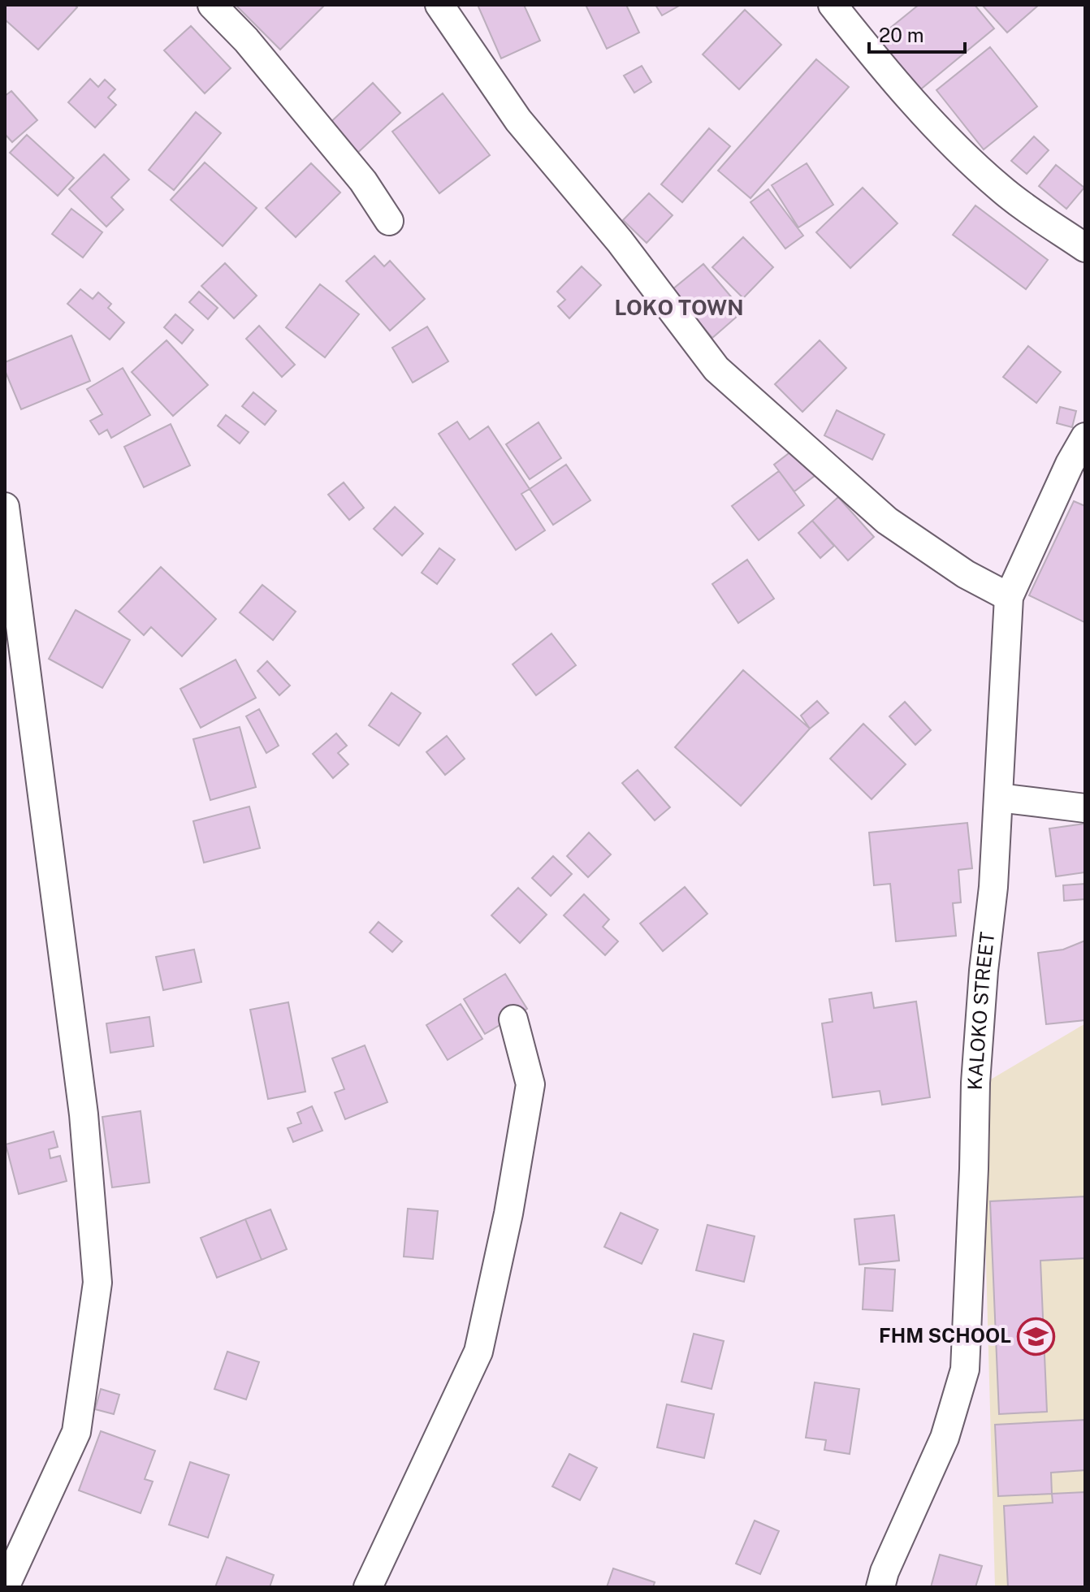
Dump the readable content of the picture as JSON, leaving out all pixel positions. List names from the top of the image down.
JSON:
{
  "streets": {
    "street": ["KALOKO STREET"]
  },
  "districts": ["LOKO TOWN"],
  "places": {
    "school or university": ["FHM SCHOOL"]
  },
  "scale_bar": "20 m"
}
